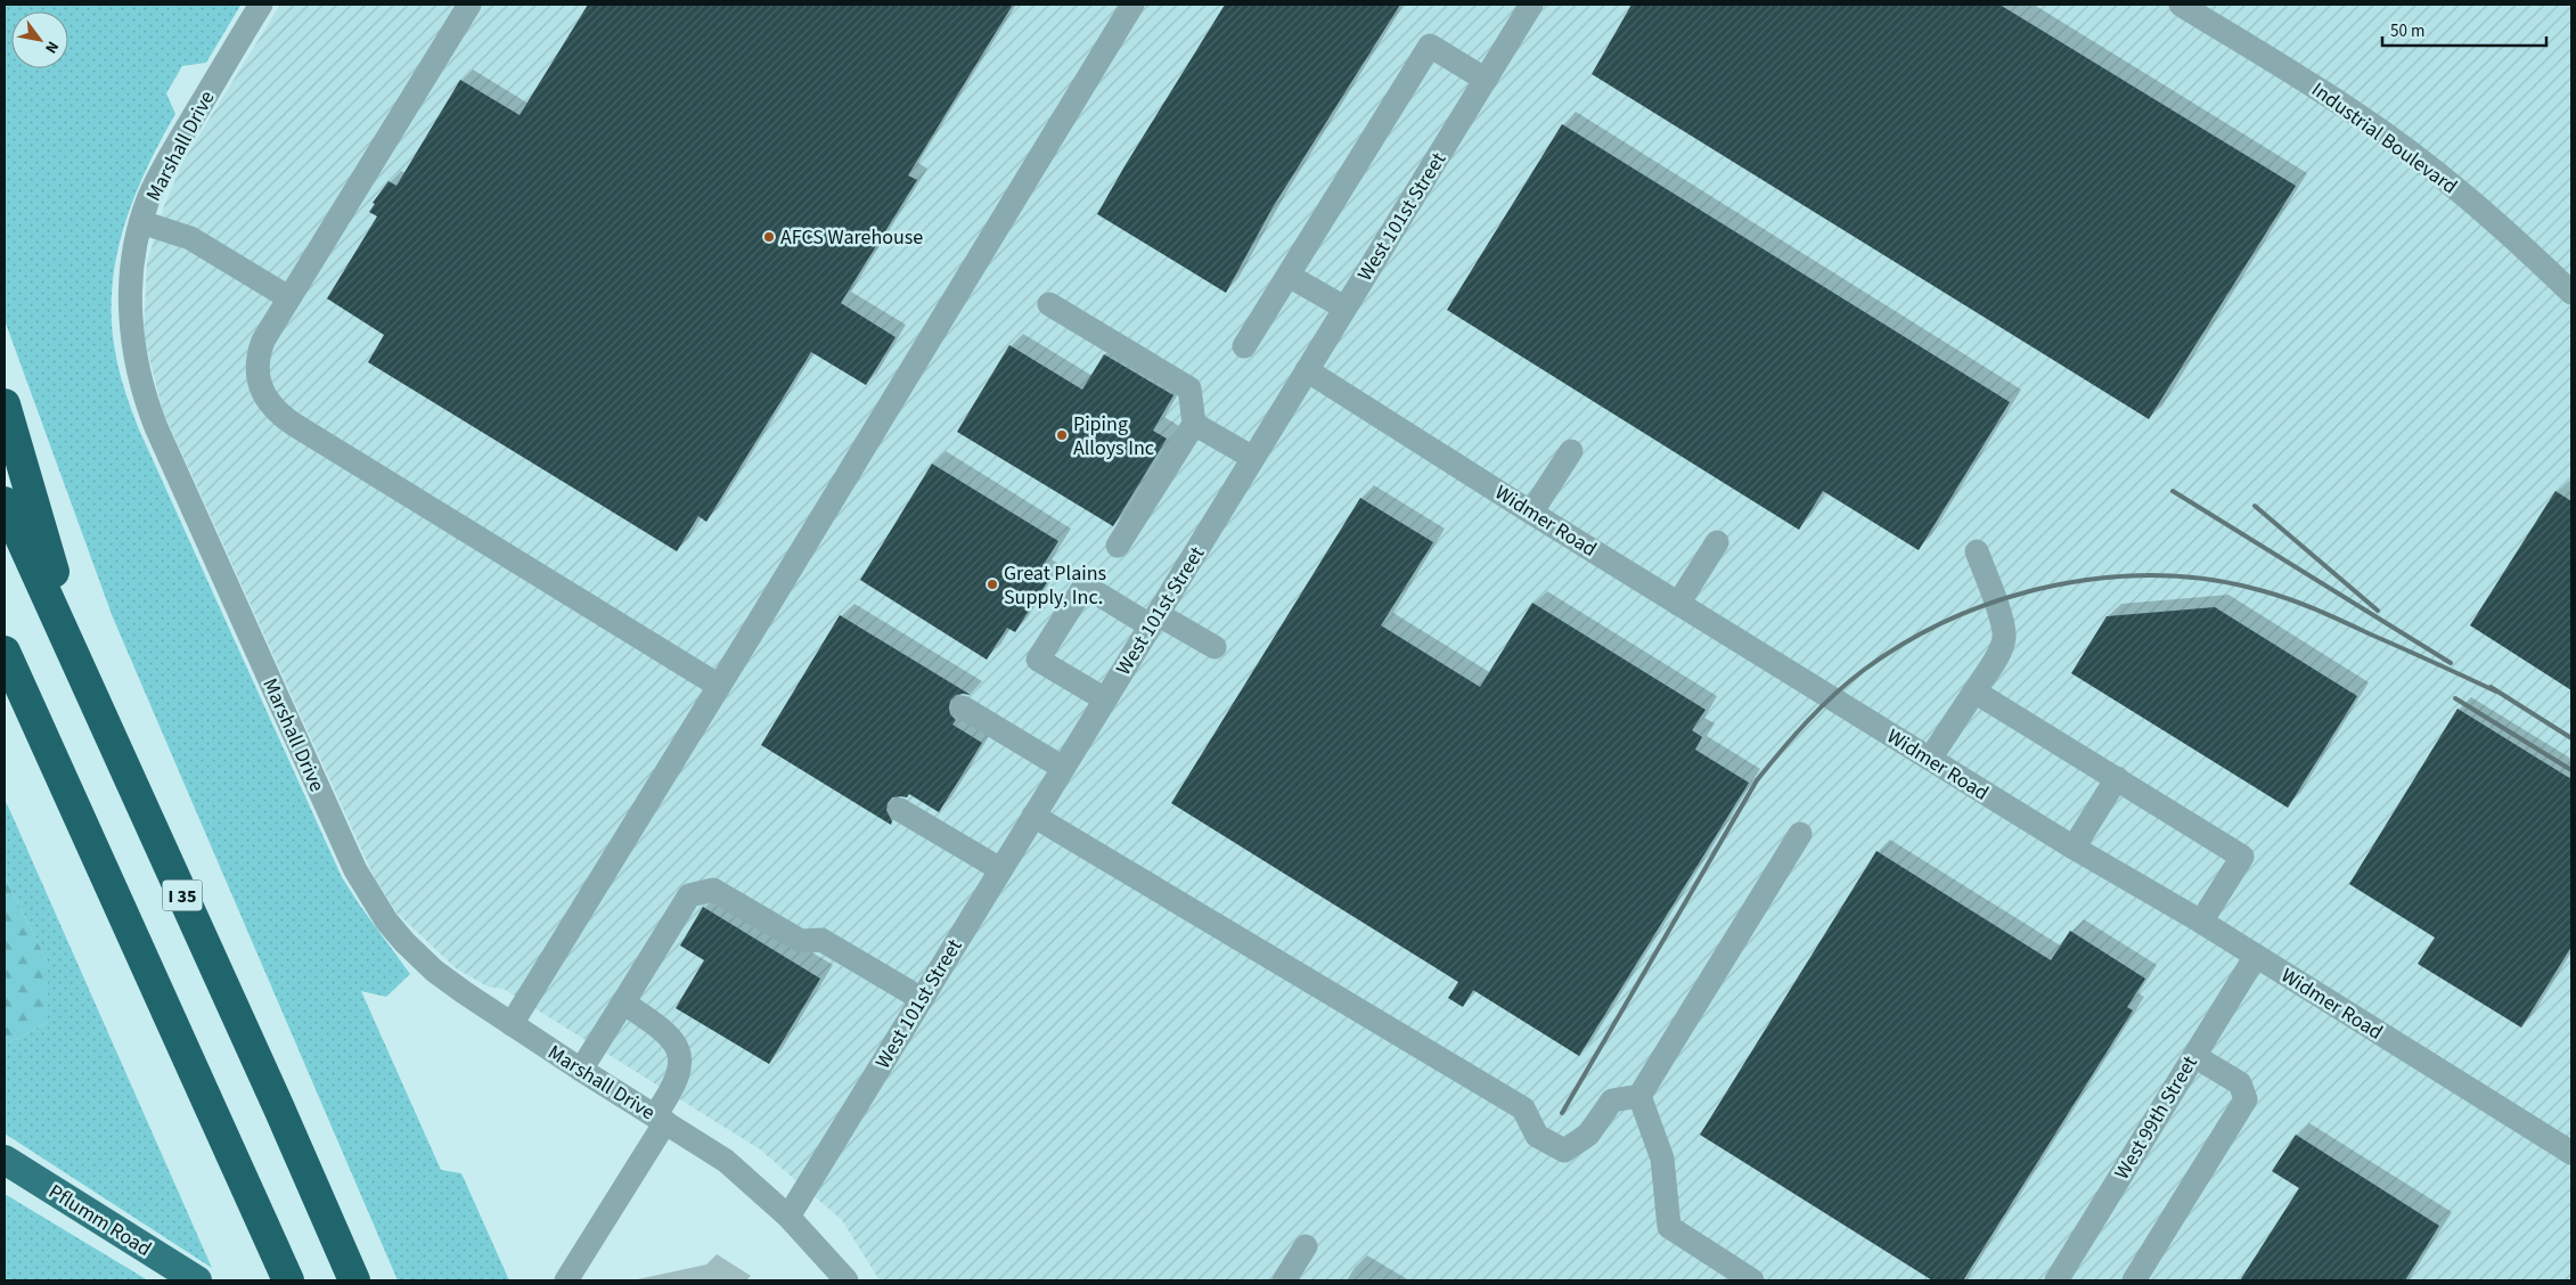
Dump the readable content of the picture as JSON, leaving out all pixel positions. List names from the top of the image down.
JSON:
{
  "streets": {
    "highway": ["I 35"],
    "main road": ["Pflumm Road"],
    "street": [
      "Industrial Boulevard",
      "Marshall Drive",
      "West 101st Street",
      "Widmer Road",
      "West 99th Street"
    ]
  },
  "crossings": [
    ["Marshall Drive", "West 101st Street"],
    ["West 101st Street", "Widmer Road"],
    ["Widmer Road", "West 99th Street"]
  ],
  "places": ["AFCS Warehouse", "Piping Alloys Inc", "Great Plains Supply, Inc."],
  "scale_bar": "50 m",
  "north": "bottom right"
}
